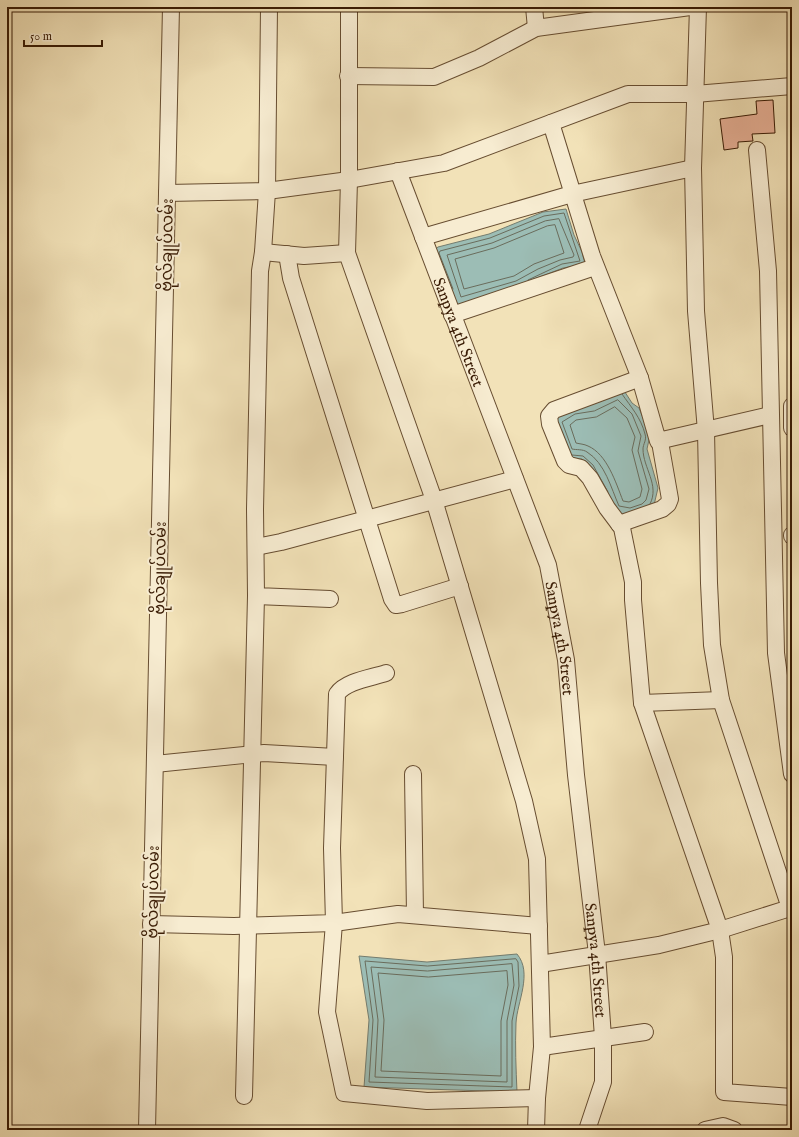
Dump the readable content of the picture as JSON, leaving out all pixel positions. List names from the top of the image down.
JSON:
{
  "streets": {
    "street": ["ဗိုလ်ချုပ်လမ်း", "Sanpya 4th Street"]
  },
  "scale_bar": "50 m"
}
